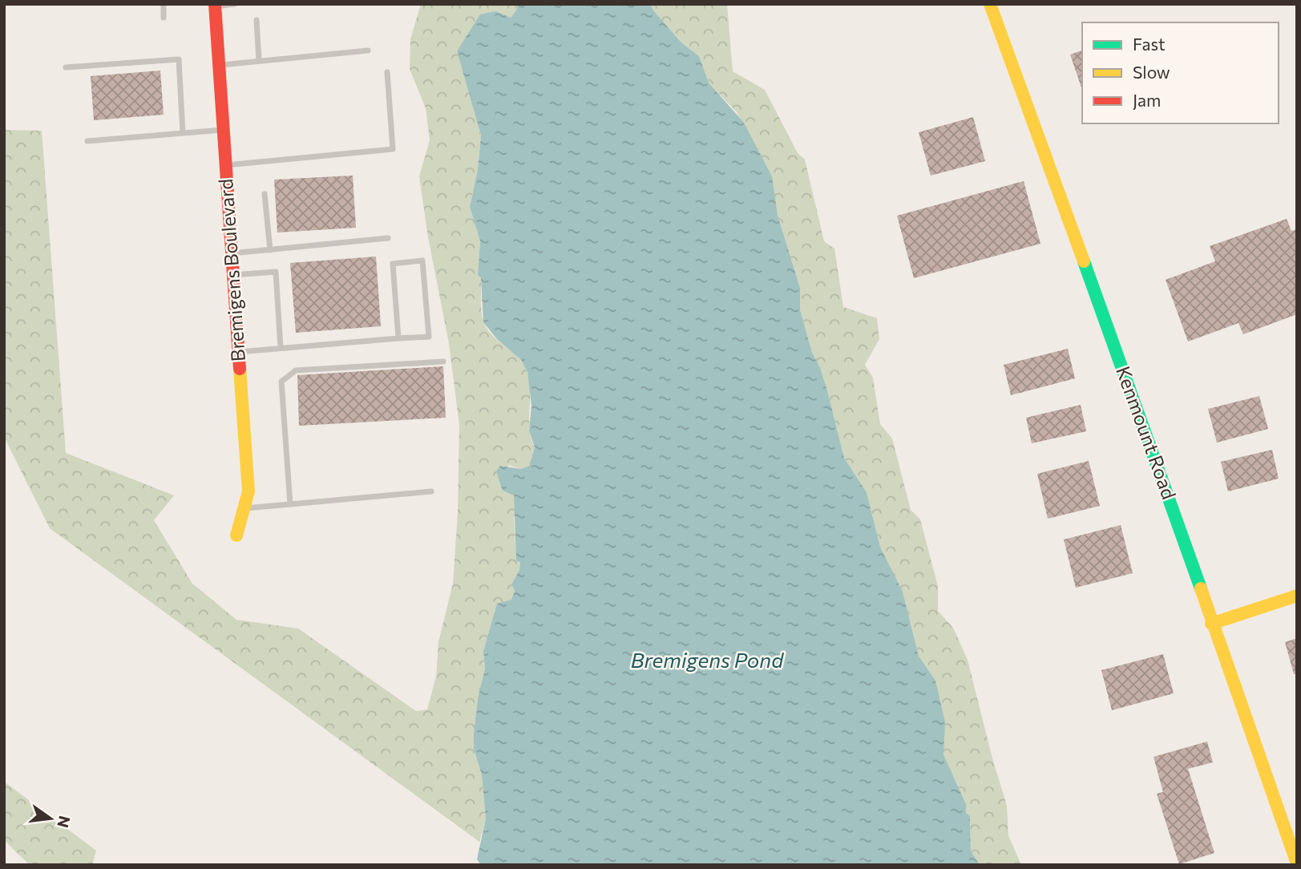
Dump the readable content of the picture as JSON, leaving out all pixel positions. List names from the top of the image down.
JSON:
{
  "streets": {
    "main road": ["Bremigens Boulevard", "Kenmount Road"]
  },
  "water": ["Bremigens Pond"],
  "legend": ["Fast", "Slow", "Jam"],
  "north": "right"
}
